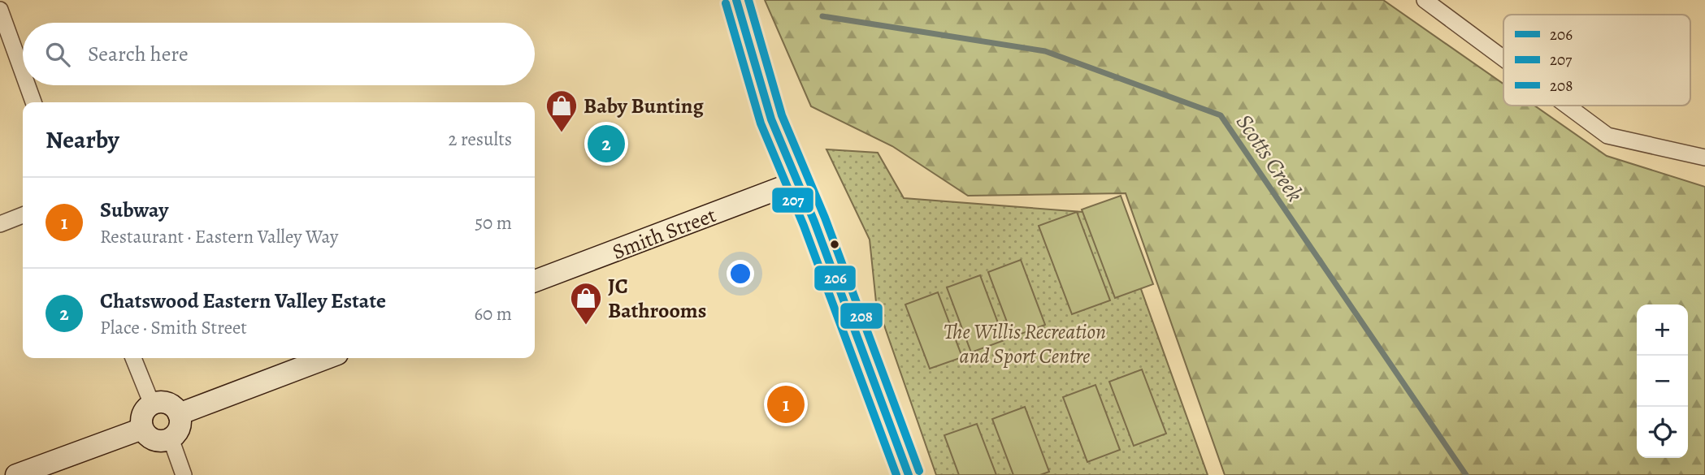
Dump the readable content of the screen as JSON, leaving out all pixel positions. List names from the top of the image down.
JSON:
{
  "streets": {
    "street": ["Smith Street"]
  },
  "water": ["Scotts Creek"],
  "parks": ["The Willis Recreation and Sport Centre"],
  "places": {
    "shop": ["Baby Bunting", "JC Bathrooms"]
  },
  "lines": ["transit line 206", "transit line 208", "transit line 207"],
  "legend": ["206", "207", "208"],
  "page": {
    "search": "Search here",
    "heading": ["Nearby", "2 results"],
    "pins": ["2", "1"],
    "list": [
      {
        "mark": "1",
        "name": "Subway",
        "note": "Restaurant · Eastern Valley Way",
        "value": "50 m"
      },
      {
        "mark": "2",
        "name": "Chatswood Eastern Valley Estate",
        "note": "Place · Smith Street",
        "value": "60 m"
      }
    ],
    "map_buttons": ["+", "−"]
  }
}
